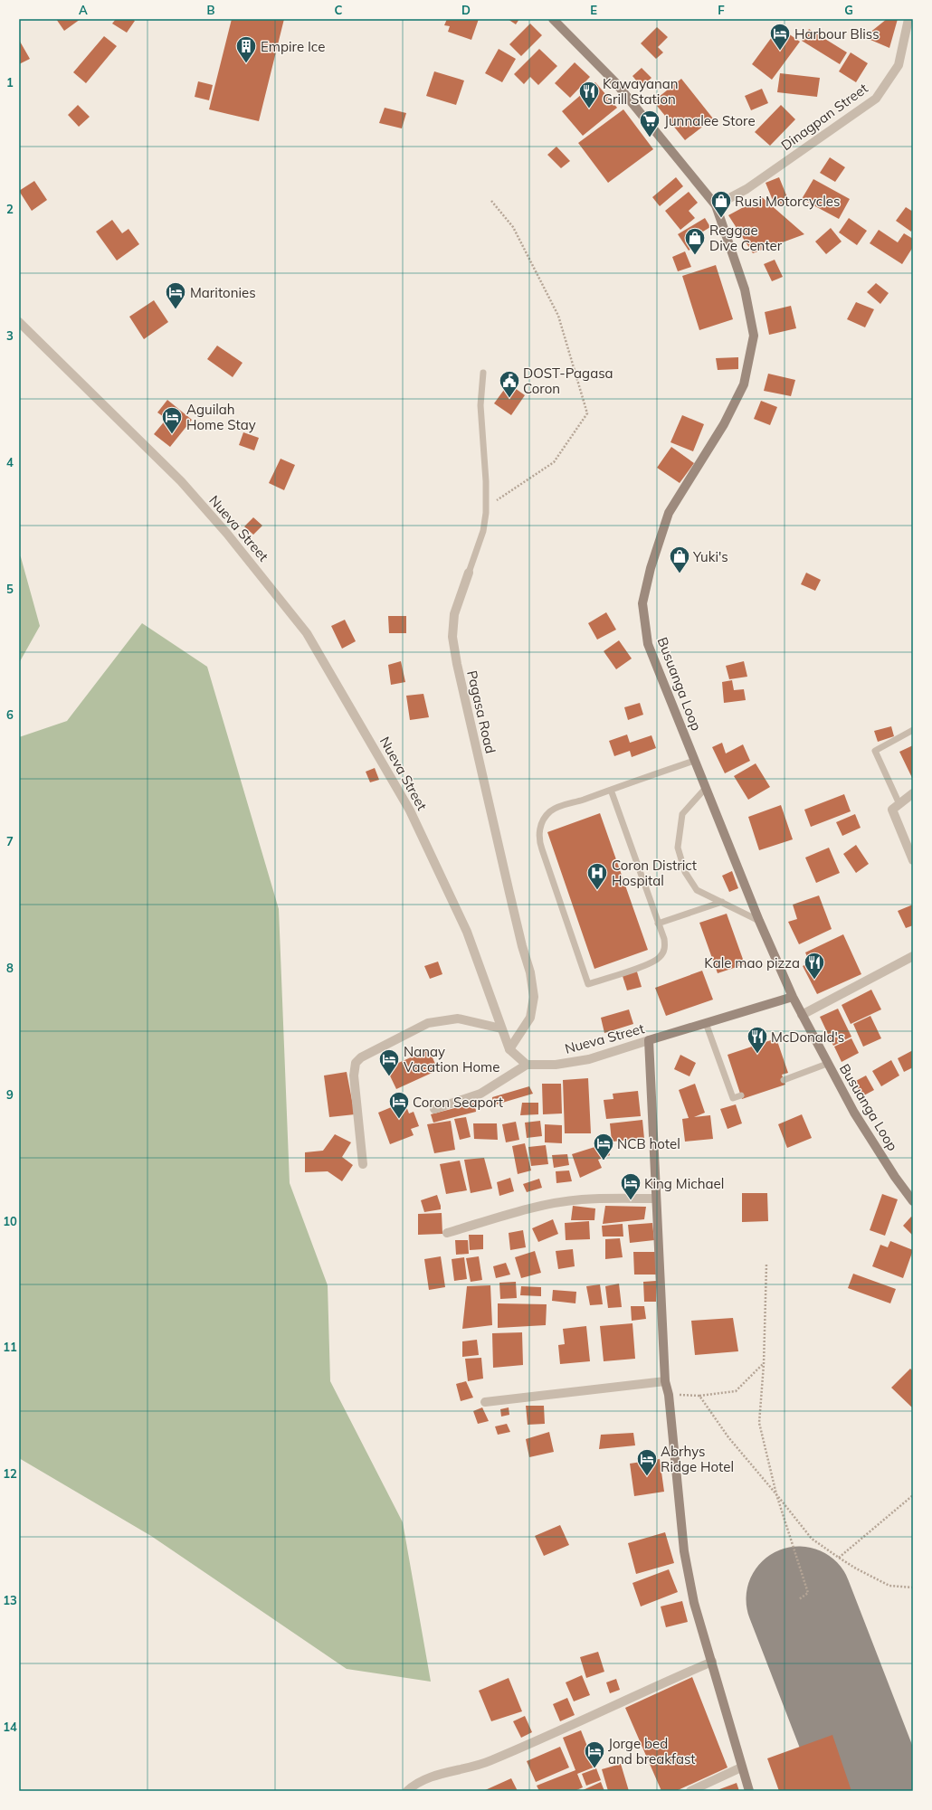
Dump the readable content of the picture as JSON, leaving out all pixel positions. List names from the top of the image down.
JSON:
{
  "streets": {
    "main road": ["Nueva Street", "Busuanga Loop"],
    "street": ["Dinagpan Street", "Pagasa Road"]
  },
  "crossings": [
    ["Dinagpan Street", "Busuanga Loop"],
    ["Nueva Street", "Busuanga Loop"],
    ["Nueva Street", "Pagasa Road"]
  ],
  "places": {
    "hotel": [
      "Harbour Bliss",
      "Maritonies",
      "Aguilah Home Stay",
      "Nanay Vacation Home",
      "Coron Seaport",
      "NCB hotel",
      "King Michael",
      "Abrhys Ridge Hotel",
      "Jorge bed and breakfast"
    ],
    "building": ["Empire Ice"],
    "restaurant": ["Kawayanan Grill Station", "Kale mao pizza", "McDonald's"],
    "supermarket": ["Junnalee Store"],
    "shop": ["Rusi Motorcycles", "Reggae Dive Center", "Yuki's"],
    "public building": ["DOST-Pagasa Coron"],
    "hospital": ["Coron District Hospital"]
  },
  "grid": {
    "columns": [
      "A",
      "B",
      "C",
      "D",
      "E",
      "F",
      "G"
    ],
    "rows": [
      "1",
      "2",
      "3",
      "4",
      "5",
      "6",
      "7",
      "8",
      "9",
      "10",
      "11",
      "12",
      "13",
      "14"
    ]
  }
}
